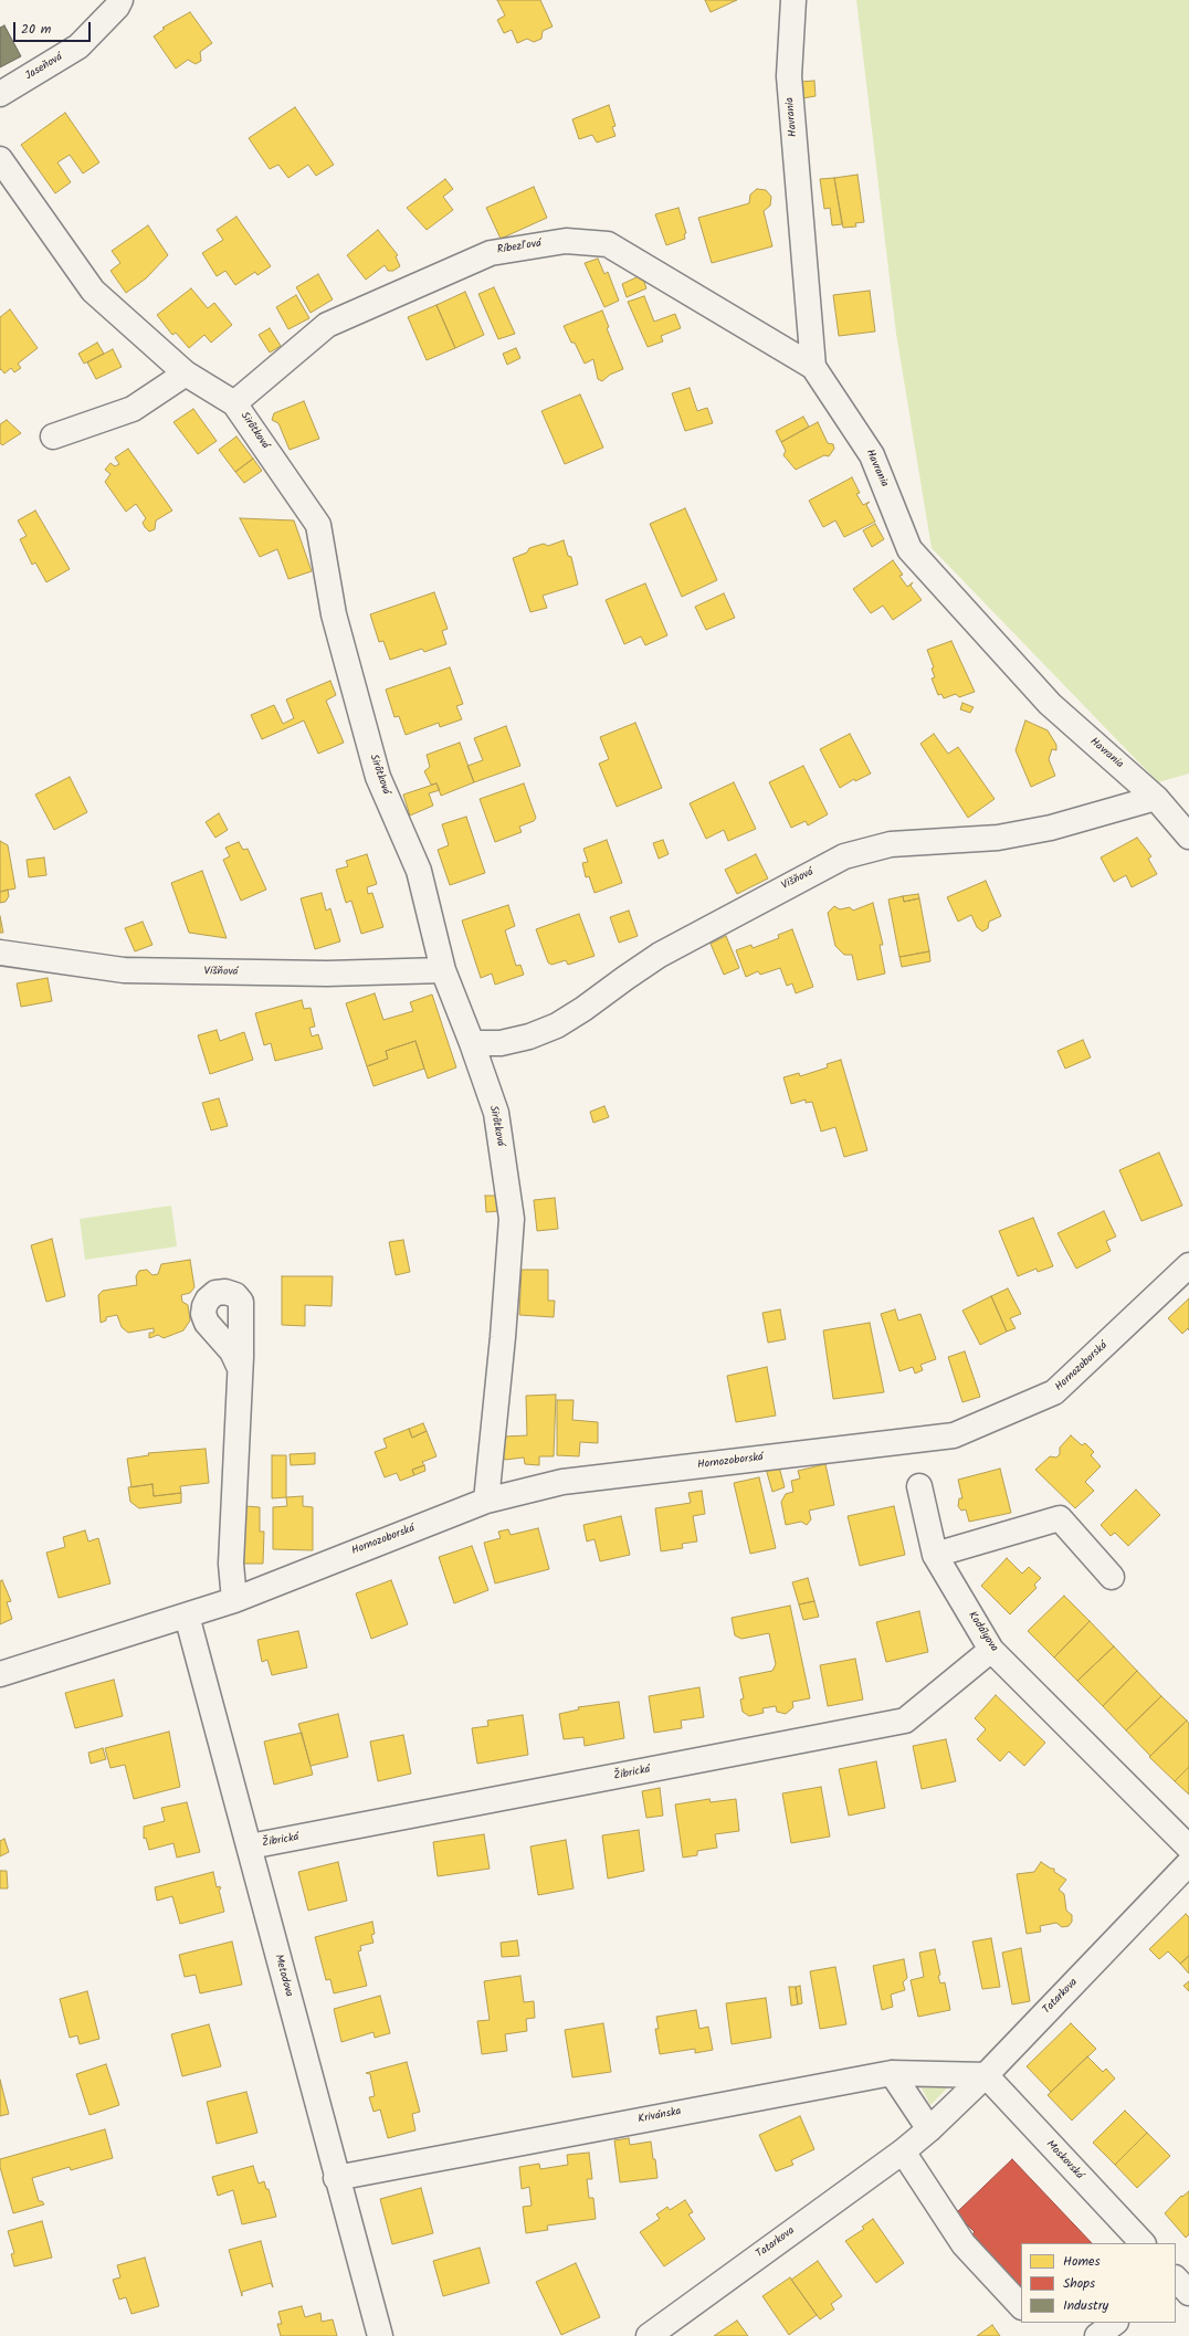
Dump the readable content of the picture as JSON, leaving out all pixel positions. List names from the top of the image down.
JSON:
{
  "streets": {
    "street": [
      "Jaseňová",
      "Havrania",
      "Ríbezľová",
      "Sirôtková",
      "Višňová",
      "Hornozoborská",
      "Kodályova",
      "Žibrická",
      "Metodova",
      "Tatarkova",
      "Krivánska",
      "Moskovská"
    ]
  },
  "crossings": [
    ["Havrania", "Ríbezľová"],
    ["Havrania", "Višňová"],
    ["Ríbezľová", "Sirôtková"],
    ["Sirôtková", "Višňová"],
    ["Sirôtková", "Hornozoborská"],
    ["Hornozoborská", "Metodova"],
    ["Kodályova", "Žibrická"],
    ["Žibrická", "Metodova"],
    ["Metodova", "Krivánska"],
    ["Tatarkova", "Krivánska"],
    ["Tatarkova", "Moskovská"],
    ["Krivánska", "Moskovská"]
  ],
  "legend": ["Homes", "Shops", "Industry"],
  "scale_bar": "20 m"
}
